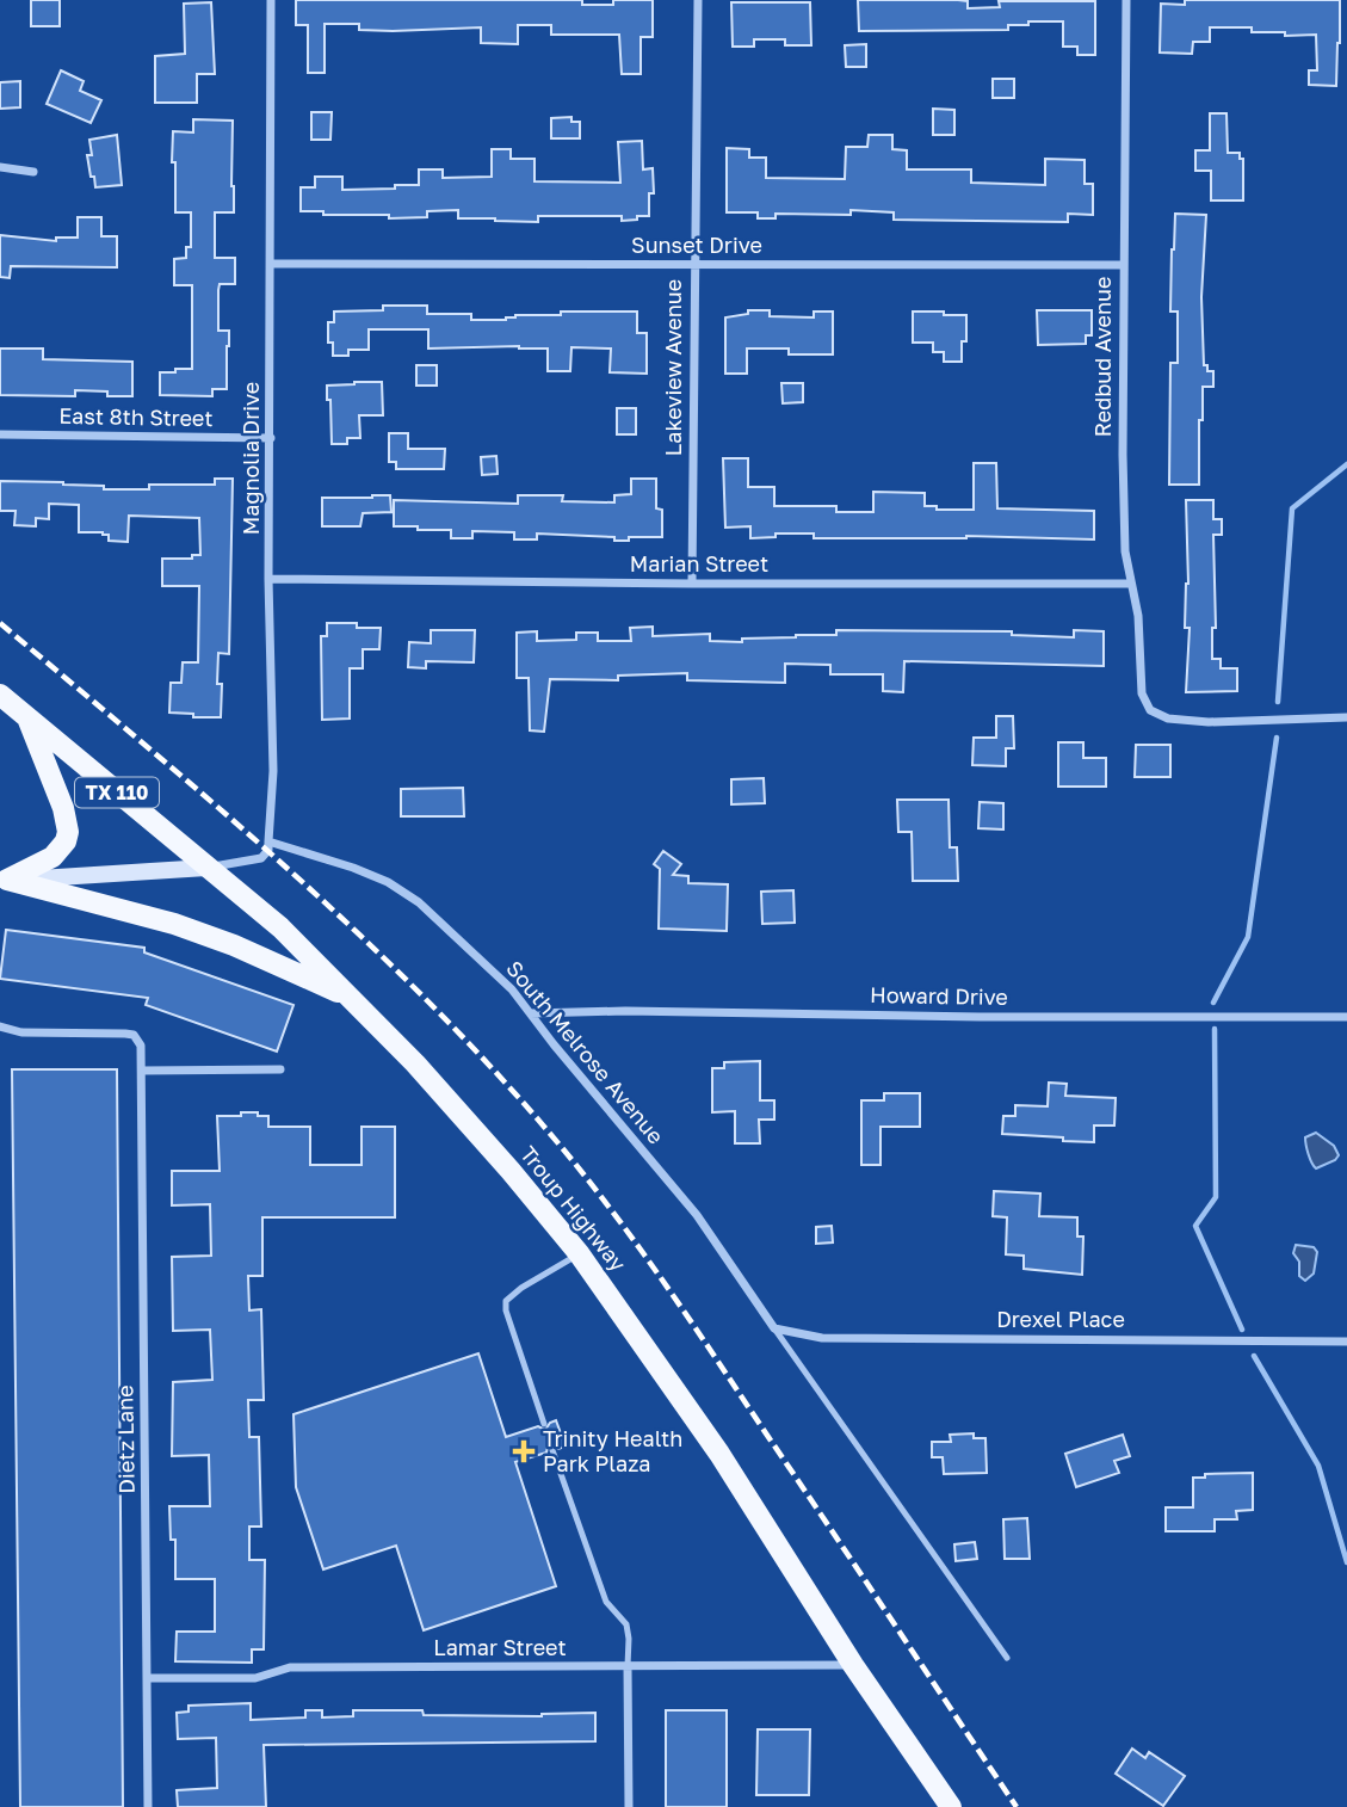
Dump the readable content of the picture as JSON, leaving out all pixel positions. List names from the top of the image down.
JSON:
{
  "streets": {
    "main road": ["TX 110", "Troup Highway"],
    "street": [
      "Sunset Drive",
      "Redbud Avenue",
      "Lakeview Avenue",
      "East 8th Street",
      "Magnolia Drive",
      "Marian Street",
      "Howard Drive",
      "South Melrose Avenue",
      "Drexel Place",
      "Dietz Lane",
      "Lamar Street"
    ]
  },
  "crossings": [
    ["Sunset Drive", "Redbud Avenue"],
    ["Sunset Drive", "Lakeview Avenue"],
    ["Sunset Drive", "Magnolia Drive"],
    ["Redbud Avenue", "Marian Street"],
    ["Lakeview Avenue", "Marian Street"],
    ["East 8th Street", "Magnolia Drive"],
    ["Magnolia Drive", "Marian Street"],
    ["Magnolia Drive", "South Melrose Avenue"],
    ["TX 110", "Troup Highway"],
    ["Howard Drive", "South Melrose Avenue"],
    ["South Melrose Avenue", "Drexel Place"],
    ["Troup Highway", "Lamar Street"],
    ["Dietz Lane", "Lamar Street"]
  ],
  "places": {
    "health": ["Trinity Health Park Plaza"]
  }
}
